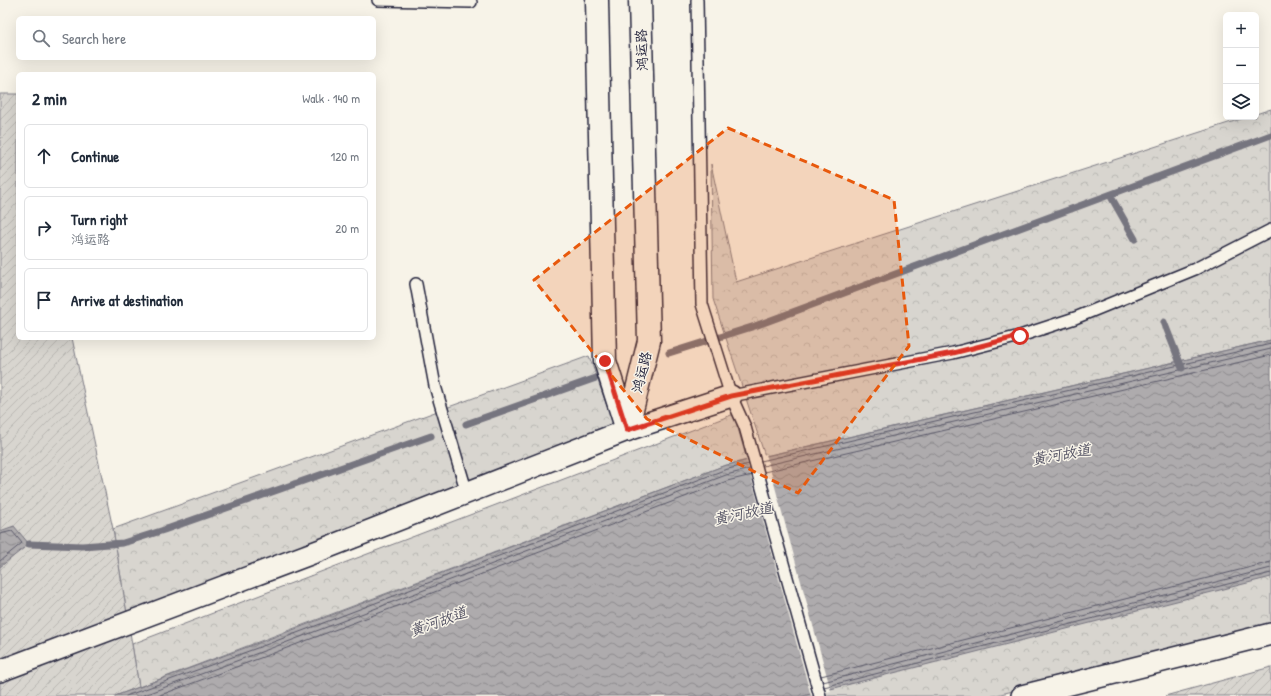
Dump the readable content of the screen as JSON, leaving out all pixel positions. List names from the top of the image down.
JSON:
{
  "streets": {
    "street": ["鸿运路"]
  },
  "water": ["黄河故道"],
  "page": {
    "map_buttons": ["+", "−"],
    "search": "Search here",
    "heading": ["2 min", "Walk · 140 m"],
    "list": [
      ["Continue", "120 m"],
      ["Turn right", "鸿运路", "20 m"],
      "Arrive at destination"
    ]
  }
}
